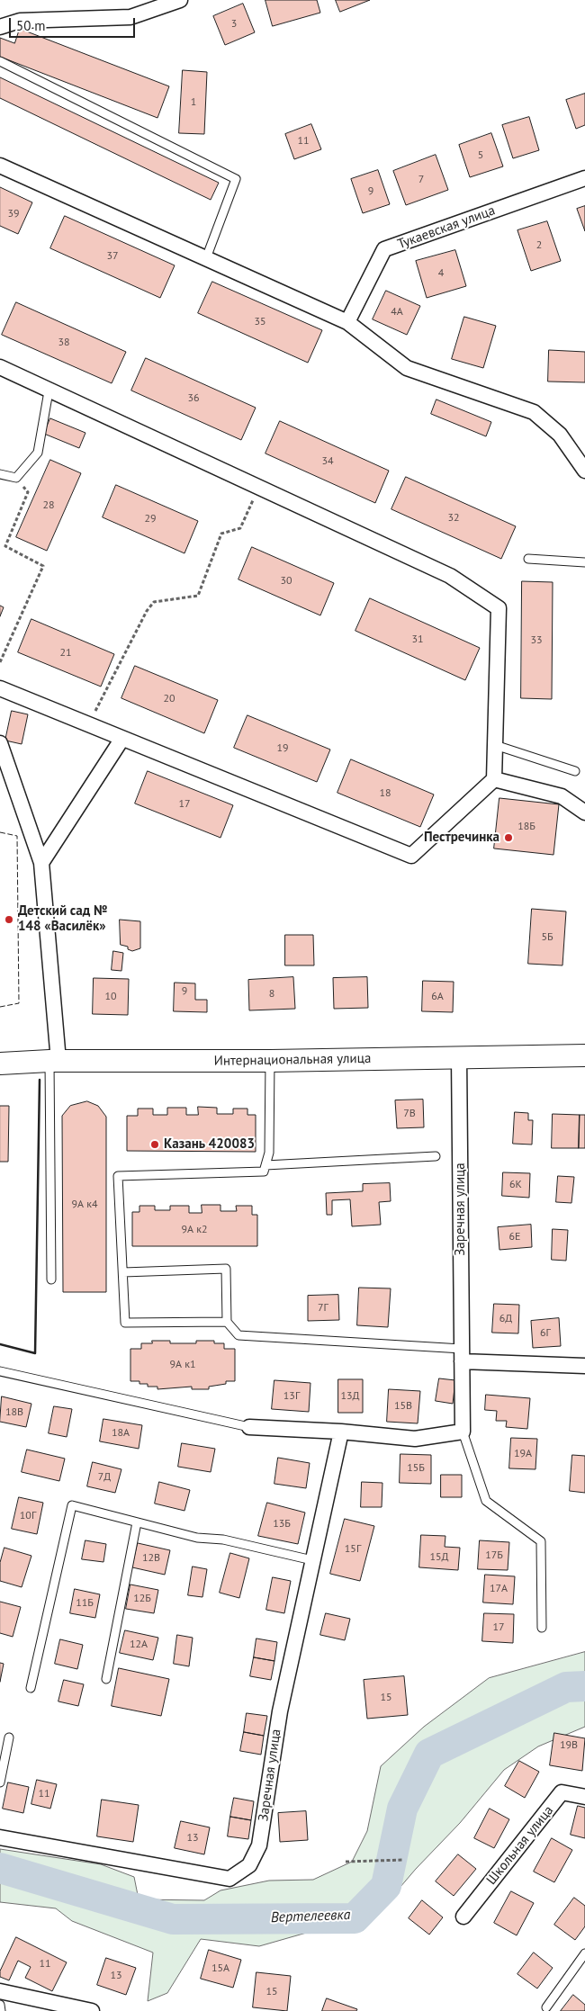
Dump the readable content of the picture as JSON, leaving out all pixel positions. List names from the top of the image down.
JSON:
{
  "streets": {
    "street": [
      "Тукаевская улица",
      "Интернациональная улица",
      "Заречная улица",
      "Школьная улица"
    ]
  },
  "crossings": [
    ["Интернациональная улица", "Заречная улица"]
  ],
  "water": ["Вертелеевка"],
  "places": ["Пестречинка", "Детский сад № 148 «Василёк»", "Казань 420083"],
  "house_numbers": [
    "3",
    "1",
    "11",
    "5",
    "7",
    "9",
    "39",
    "2",
    "37",
    "4",
    "4А",
    "35",
    "38",
    "36",
    "34",
    "28",
    "32",
    "29",
    "30",
    "31",
    "33",
    "21",
    "20",
    "19",
    "18",
    "17",
    "18Б",
    "5Б",
    "9",
    "8",
    "10",
    "6А",
    "7В",
    "6К",
    "9А к4",
    "9А к2",
    "6Е",
    "7Г",
    "6Д",
    "6Г",
    "9А к1",
    "13Г",
    "13Д",
    "15В",
    "18В",
    "18А",
    "19А",
    "15Б",
    "7Д",
    "10Г",
    "13Б",
    "15Г",
    "17Б",
    "15Д",
    "12В",
    "17А",
    "12Б",
    "11Б",
    "17",
    "12А",
    "15",
    "19В",
    "11",
    "13",
    "11",
    "15А",
    "13",
    "15"
  ],
  "scale_bar": "50 m"
}
